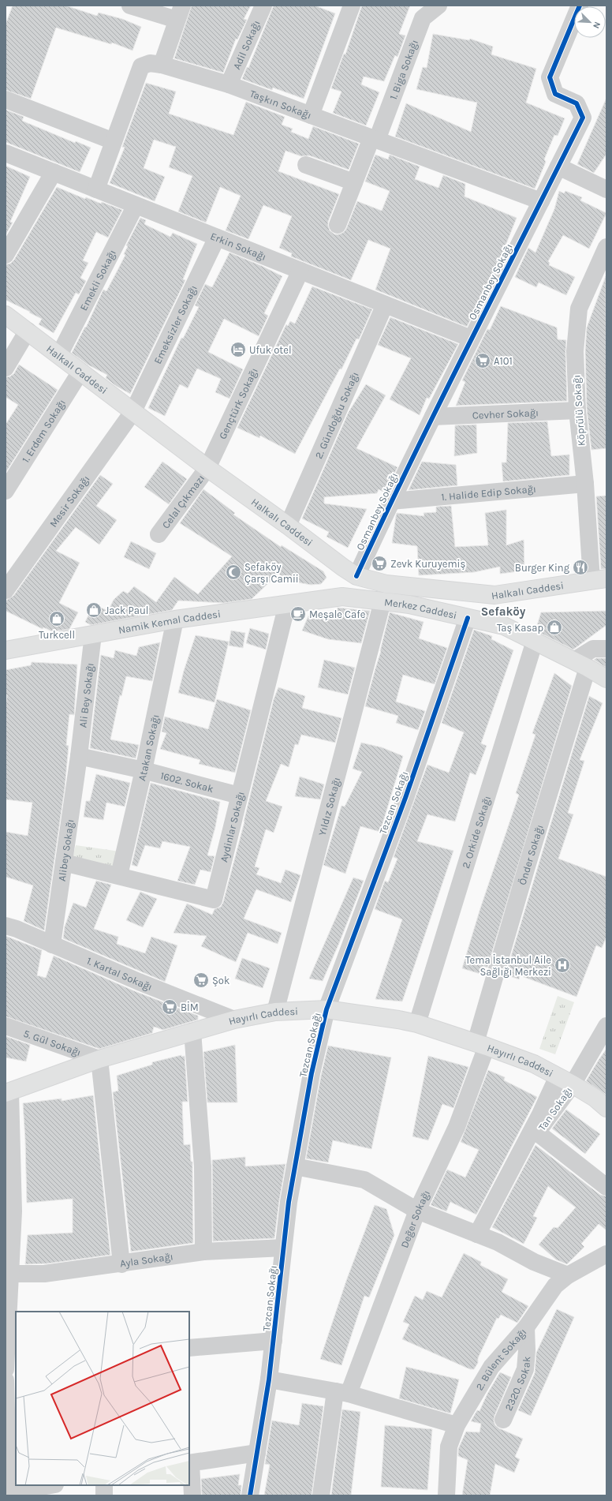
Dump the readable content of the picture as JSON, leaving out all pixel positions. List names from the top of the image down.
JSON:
{
  "streets": {
    "main road": [
      "Halkalı Caddesi",
      "Merkez Caddesi",
      "Namik Kemal Caddesi",
      "Hayırlı Caddesi"
    ],
    "street": [
      "Adil Sokağı",
      "1. Biga Sokağı",
      "Taşkın Sokağı",
      "Erkin Sokağı",
      "Emekli Sokağı",
      "Osmanbey Sokağı",
      "Emeksizler Sokağı",
      "Gençtürk Sokağı",
      "Köprülü Sokağı",
      "Cevher Sokağı",
      "2. Gündoğdu Sokağı",
      "1. Erdem Sokağı",
      "1. Halide Edip Sokağı",
      "Mesir Sokağı",
      "Celal Çıkmazı",
      "Ali Bey Sokağı",
      "Atakan Sokağı",
      "1602. Sokak",
      "Tezcan Sokağı",
      "Yıldız Sokağı",
      "Aydinlar Sokağı",
      "2. Orkide Sokağı",
      "Alibey Sokağı",
      "Önder Sokağı",
      "1. Kartal Sokağı",
      "5. Gül Sokağı",
      "Tan Sokağı",
      "Değer Sokağı",
      "Ayla Sokağı",
      "2. Bülent Sokağı",
      "2320. Sokak"
    ]
  },
  "crossings": [
    ["Adil Sokağı", "Taşkın Sokağı"],
    ["1. Biga Sokağı", "Taşkın Sokağı"],
    ["Taşkın Sokağı", "Erkin Sokağı"],
    ["Taşkın Sokağı", "Osmanbey Sokağı"],
    ["Erkin Sokağı", "Emekli Sokağı"],
    ["Erkin Sokağı", "Osmanbey Sokağı"],
    ["Erkin Sokağı", "Emeksizler Sokağı"],
    ["Erkin Sokağı", "Gençtürk Sokağı"],
    ["Erkin Sokağı", "2. Gündoğdu Sokağı"],
    ["Emekli Sokağı", "Halkalı Caddesi"],
    ["Osmanbey Sokağı", "Halkalı Caddesi"],
    ["Osmanbey Sokağı", "Cevher Sokağı"],
    ["Osmanbey Sokağı", "1. Halide Edip Sokağı"],
    ["Emeksizler Sokağı", "Halkalı Caddesi"],
    ["Emeksizler Sokağı", "Mesir Sokağı"],
    ["Halkalı Caddesi", "Gençtürk Sokağı"],
    ["Halkalı Caddesi", "Köprülü Sokağı"],
    ["Halkalı Caddesi", "2. Gündoğdu Sokağı"],
    ["Halkalı Caddesi", "1. Erdem Sokağı"],
    ["Halkalı Caddesi", "Mesir Sokağı"],
    ["Halkalı Caddesi", "Celal Çıkmazı"],
    ["Gençtürk Sokağı", "Celal Çıkmazı"],
    ["Köprülü Sokağı", "Cevher Sokağı"],
    ["Köprülü Sokağı", "1. Halide Edip Sokağı"],
    ["Merkez Caddesi", "Namik Kemal Caddesi"],
    ["Merkez Caddesi", "Tezcan Sokağı"],
    ["Merkez Caddesi", "Yıldız Sokağı"],
    ["Merkez Caddesi", "2. Orkide Sokağı"],
    ["Merkez Caddesi", "Önder Sokağı"],
    ["Namik Kemal Caddesi", "Ali Bey Sokağı"],
    ["Namik Kemal Caddesi", "Atakan Sokağı"],
    ["Namik Kemal Caddesi", "Aydinlar Sokağı"],
    ["Ali Bey Sokağı", "1602. Sokak"],
    ["Ali Bey Sokağı", "Alibey Sokağı"],
    ["Atakan Sokağı", "1602. Sokak"],
    ["Atakan Sokağı", "Aydinlar Sokağı"],
    ["1602. Sokak", "Aydinlar Sokağı"],
    ["1602. Sokak", "Alibey Sokağı"],
    ["Tezcan Sokağı", "Hayırlı Caddesi"],
    ["Tezcan Sokağı", "Ayla Sokağı"],
    ["Yıldız Sokağı", "Hayırlı Caddesi"],
    ["Aydinlar Sokağı", "Alibey Sokağı"],
    ["2. Orkide Sokağı", "Hayırlı Caddesi"],
    ["Alibey Sokağı", "1. Kartal Sokağı"],
    ["Önder Sokağı", "Hayırlı Caddesi"],
    ["Önder Sokağı", "Değer Sokağı"],
    ["1. Kartal Sokağı", "Hayırlı Caddesi"],
    ["Hayırlı Caddesi", "5. Gül Sokağı"],
    ["Hayırlı Caddesi", "Tan Sokağı"],
    ["Hayırlı Caddesi", "Değer Sokağı"],
    ["2. Bülent Sokağı", "2320. Sokak"]
  ],
  "districts": ["Sefaköy"],
  "places": {
    "hotel": ["Ufuk otel"],
    "supermarket": [
      "A101",
      "Zevk Kuruyemiş",
      "Şok",
      "BİM"
    ],
    "restaurant": ["Burger King"],
    "mosque": ["Sefaköy Çarşı Camii"],
    "shop": ["Jack Paul", "Turkcell", "Taş Kasap"],
    "cafe": ["Meşale Cafe"],
    "hospital": ["Tema İstanbul Aile Sağlığı Merkezi"]
  },
  "north": "bottom right"
}
